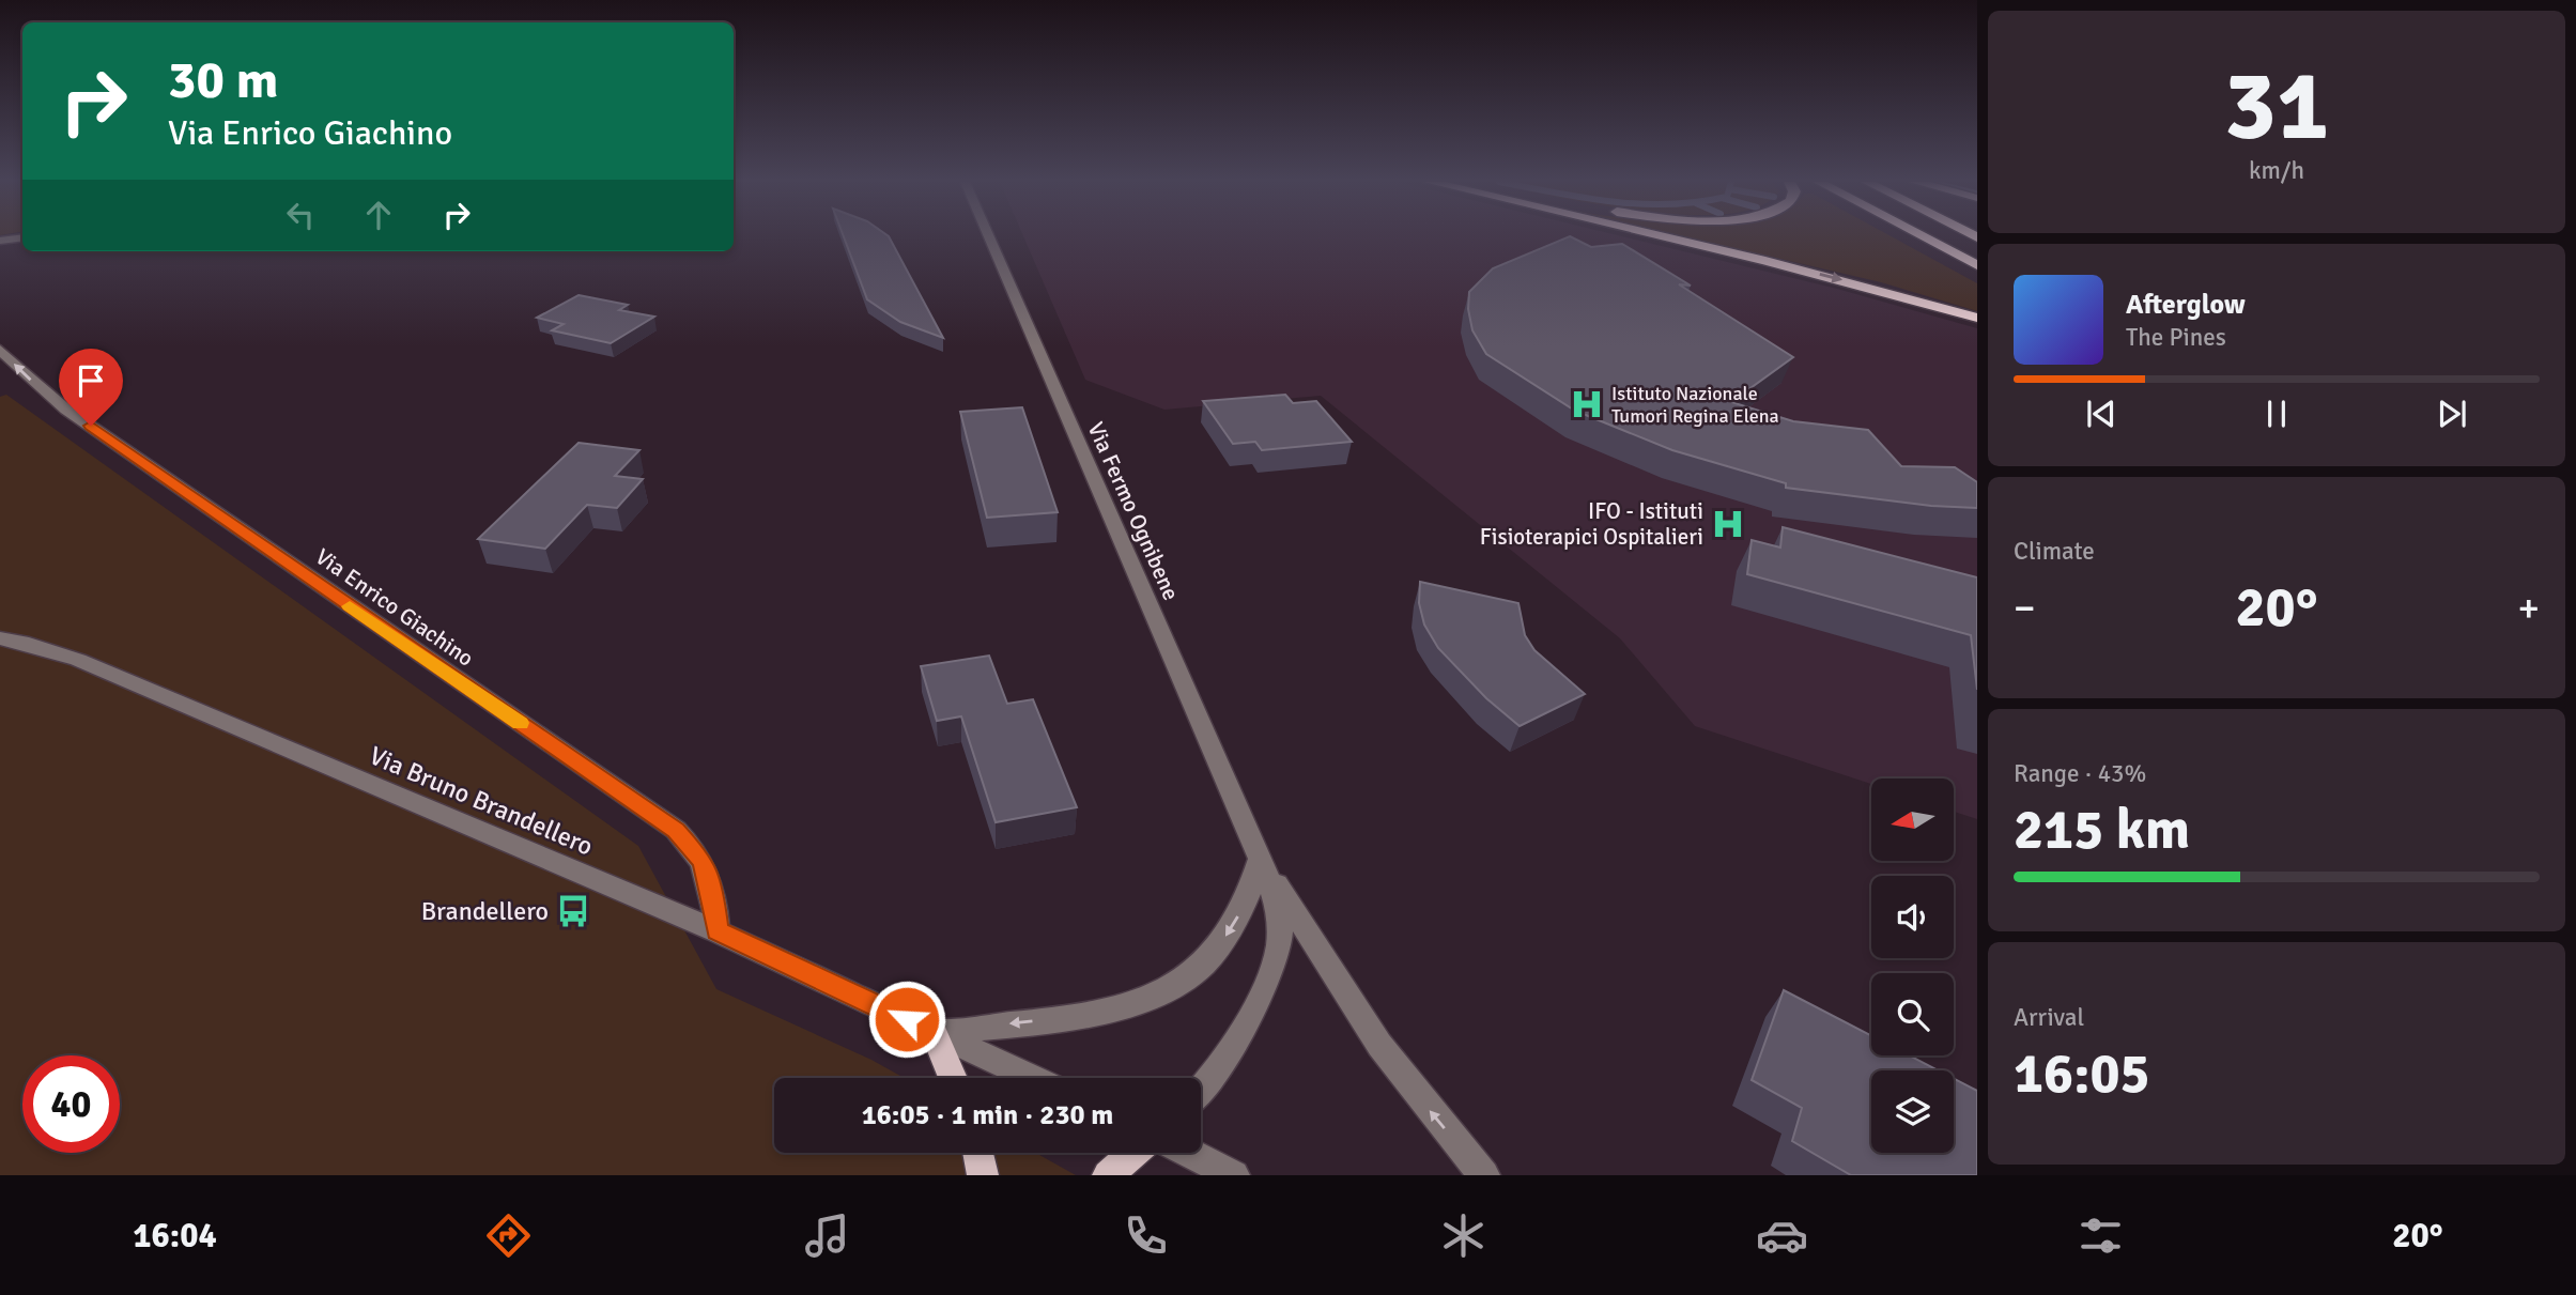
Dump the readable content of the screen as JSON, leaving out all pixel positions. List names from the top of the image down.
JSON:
{
  "streets": {
    "street": ["Via Fermo Ognibene", "Via Enrico Giachino", "Via Bruno Brandellero"]
  },
  "crossings": [
    ["Via Enrico Giachino", "Via Bruno Brandellero"]
  ],
  "one_way": ["Via Enrico Giachino"],
  "places": {
    "hospital": ["Istituto Nazionale Tumori Regina Elena", "IFO - Istituti Fisioterapici Ospitalieri"],
    "bus stop": ["Brandellero"]
  },
  "north": "left",
  "page": {
    "tile": [
      ["31", "km/h"],
      "Climate",
      ["Range · 43%", "215 km"],
      ["Arrival", "16:05"]
    ],
    "turn": ["30 m", "Via Enrico Giachino"],
    "song": ["Afterglow", "The Pines"],
    "heat": ["−", "20°", "+"],
    "limit": "40",
    "trip": "16:05 · 1 min · 230 m",
    "tabs": ["16:04", "20°"]
  }
}
